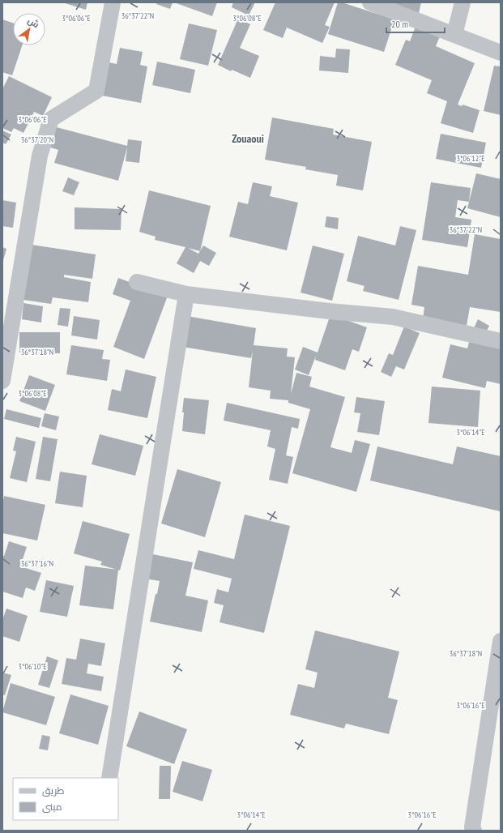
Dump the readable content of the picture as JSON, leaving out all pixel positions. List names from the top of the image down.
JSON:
{
  "districts": ["Zouaoui"],
  "legend": ["طريق", "مبنى"],
  "scale_bar": "20 m",
  "north": "top right",
  "coordinates": [
    "36°37'22\"N",
    "3°06'06\"E",
    "3°06'08\"E",
    "36°37'20\"N",
    "3°06'12\"E",
    "36°37'18\"N",
    "3°06'14\"E",
    "36°37'16\"N",
    "3°06'10\"E",
    "3°06'16\"E"
  ]
}
